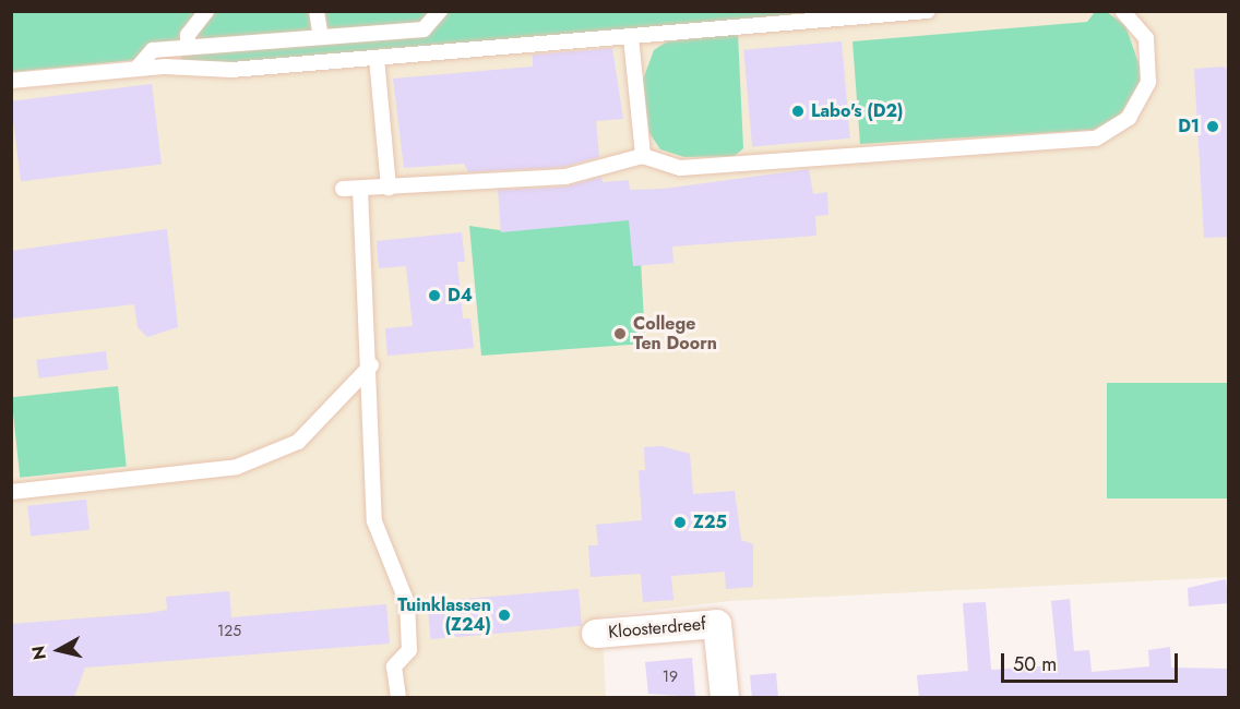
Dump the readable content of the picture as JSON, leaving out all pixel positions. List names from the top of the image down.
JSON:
{
  "streets": {
    "street": ["Kloosterdreef"]
  },
  "places": [
    "Labo's (D2)",
    "D1",
    "D4",
    "College Ten Doorn",
    "Z25",
    "Tuinklassen (Z24)"
  ],
  "house_numbers": ["125", "19"],
  "scale_bar": "50 m",
  "north": "left"
}
